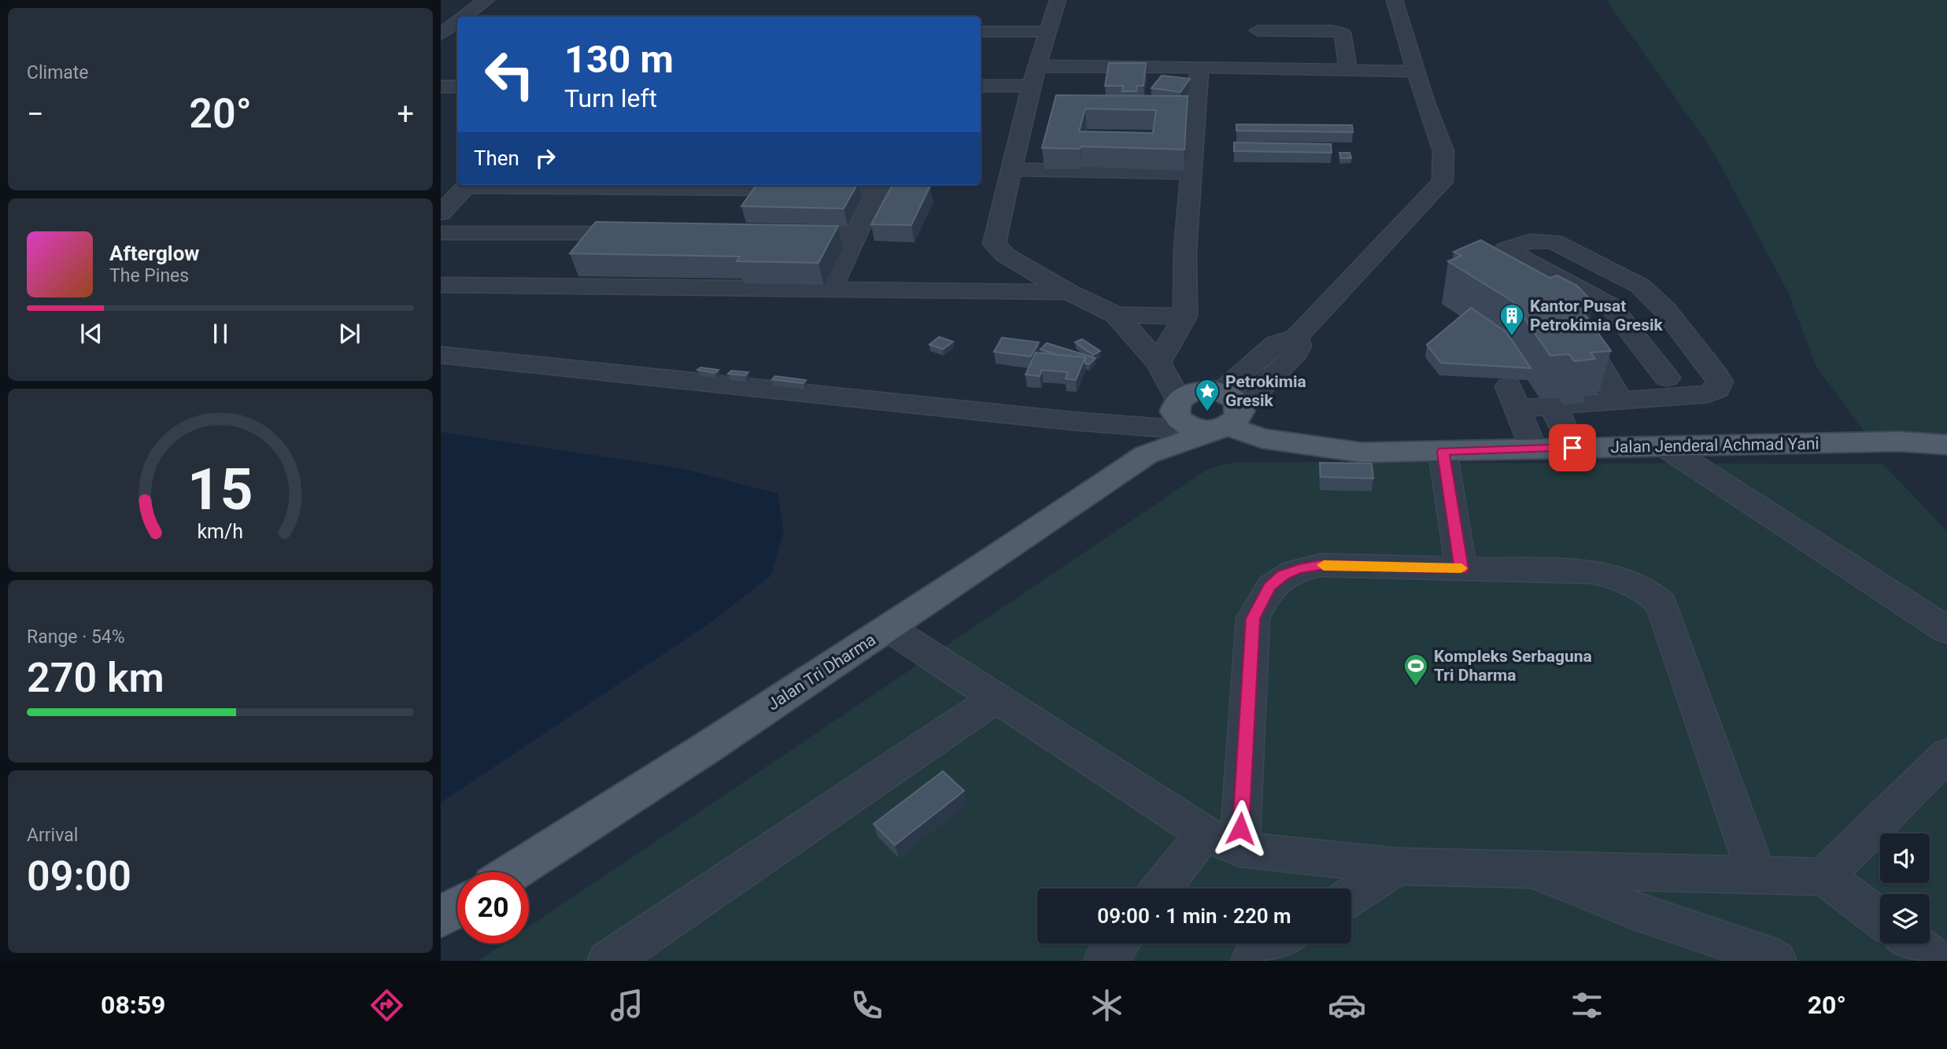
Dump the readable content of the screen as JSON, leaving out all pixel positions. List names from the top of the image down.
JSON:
{
  "streets": {
    "main road": ["Jalan Jenderal Achmad Yani", "Jalan Tri Dharma"]
  },
  "crossings": [
    ["Jalan Jenderal Achmad Yani", "Jalan Tri Dharma"]
  ],
  "places": {
    "building": ["Kantor Pusat Petrokimia Gresik"],
    "place": ["Petrokimia Gresik"],
    "sports": ["Kompleks Serbaguna Tri Dharma"]
  },
  "page": {
    "tile": [
      "Climate",
      ["Range · 54%", "270 km"],
      ["Arrival", "09:00"]
    ],
    "turn": ["130 m", "Turn left"],
    "heat": ["−", "20°", "+"],
    "then": "Then",
    "song": ["Afterglow", "The Pines"],
    "limit": "20",
    "trip": "09:00 · 1 min · 220 m",
    "tabs": ["08:59", "20°"],
    "gauge": ["15", "km/h"]
  }
}
